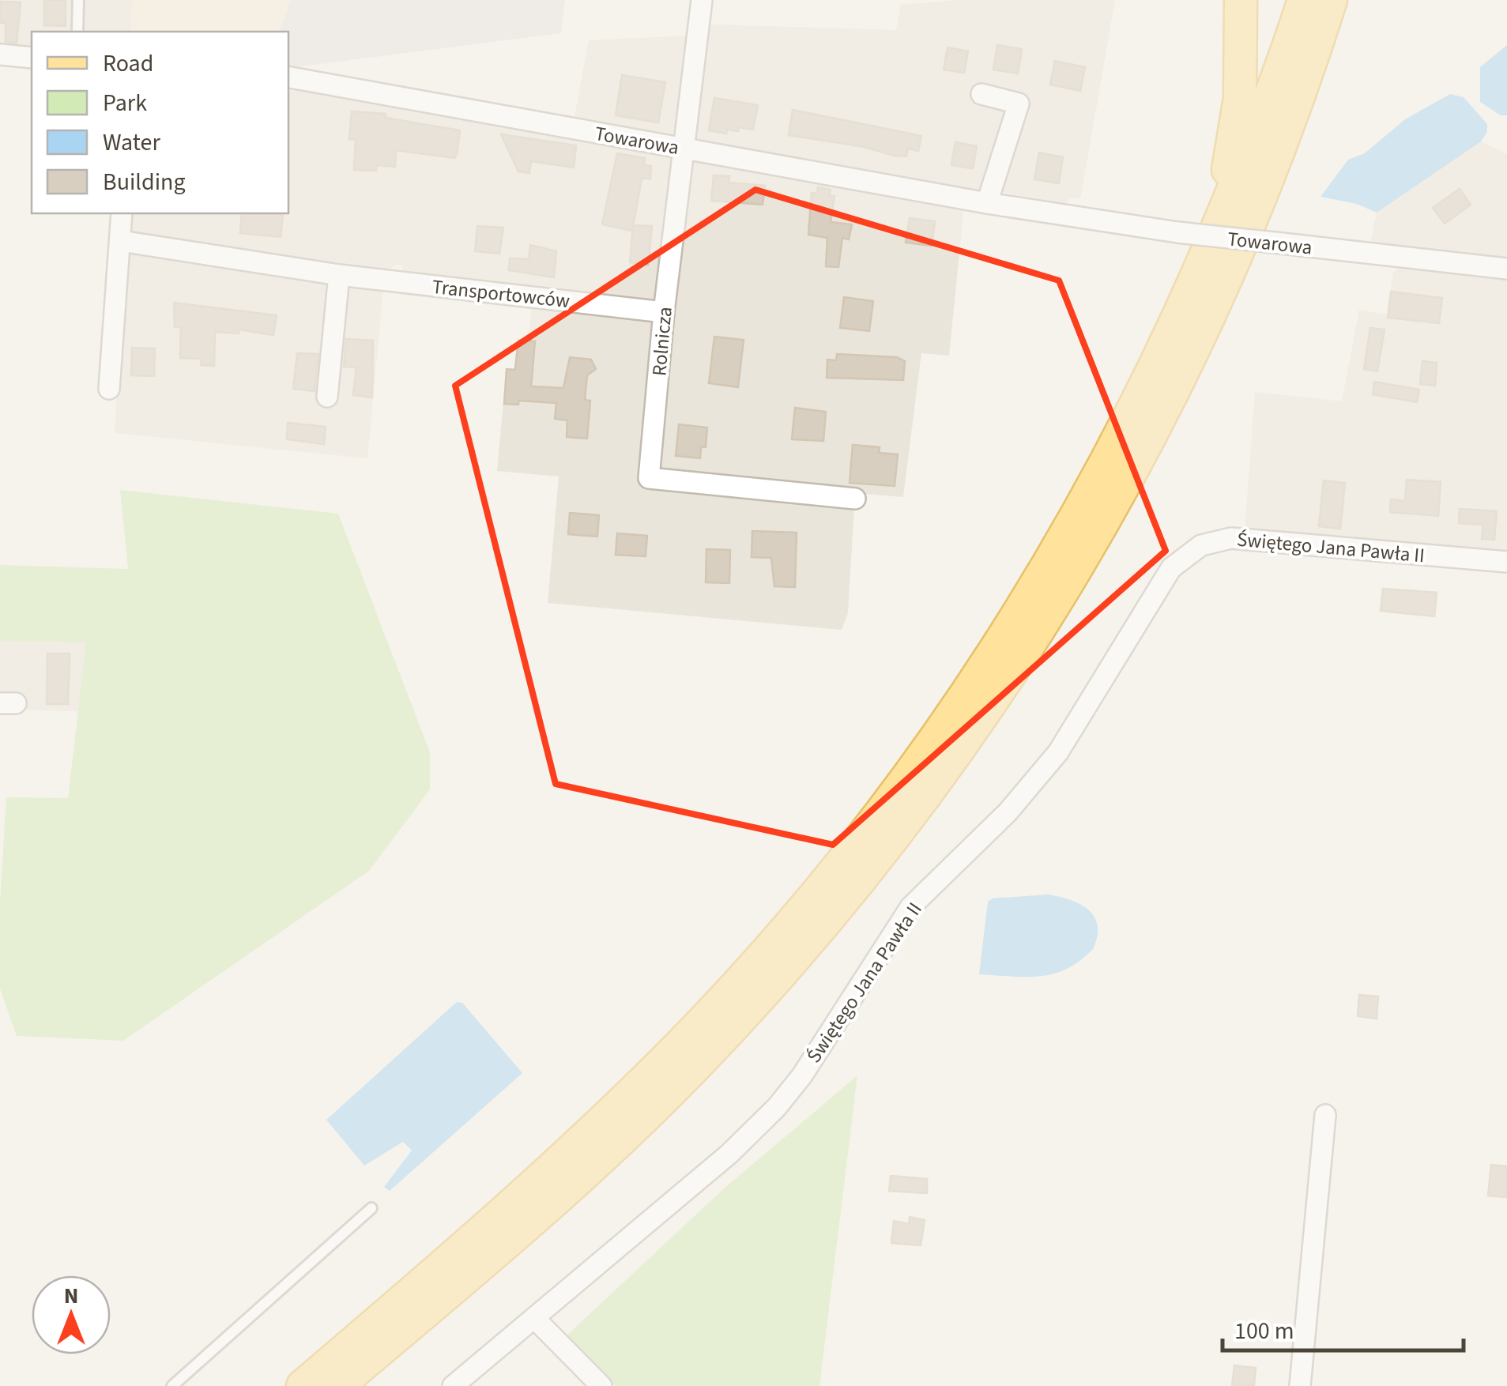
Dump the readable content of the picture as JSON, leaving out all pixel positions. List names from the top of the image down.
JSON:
{
  "streets": {
    "street": [
      "Towarowa",
      "Transportowców",
      "Rolnicza",
      "Świętego Jana Pawła II"
    ]
  },
  "crossings": [
    ["Towarowa", "Rolnicza"],
    ["Transportowców", "Rolnicza"]
  ],
  "legend": [
    "Road",
    "Park",
    "Water",
    "Building"
  ],
  "scale_bar": "100 m",
  "north": "top"
}
